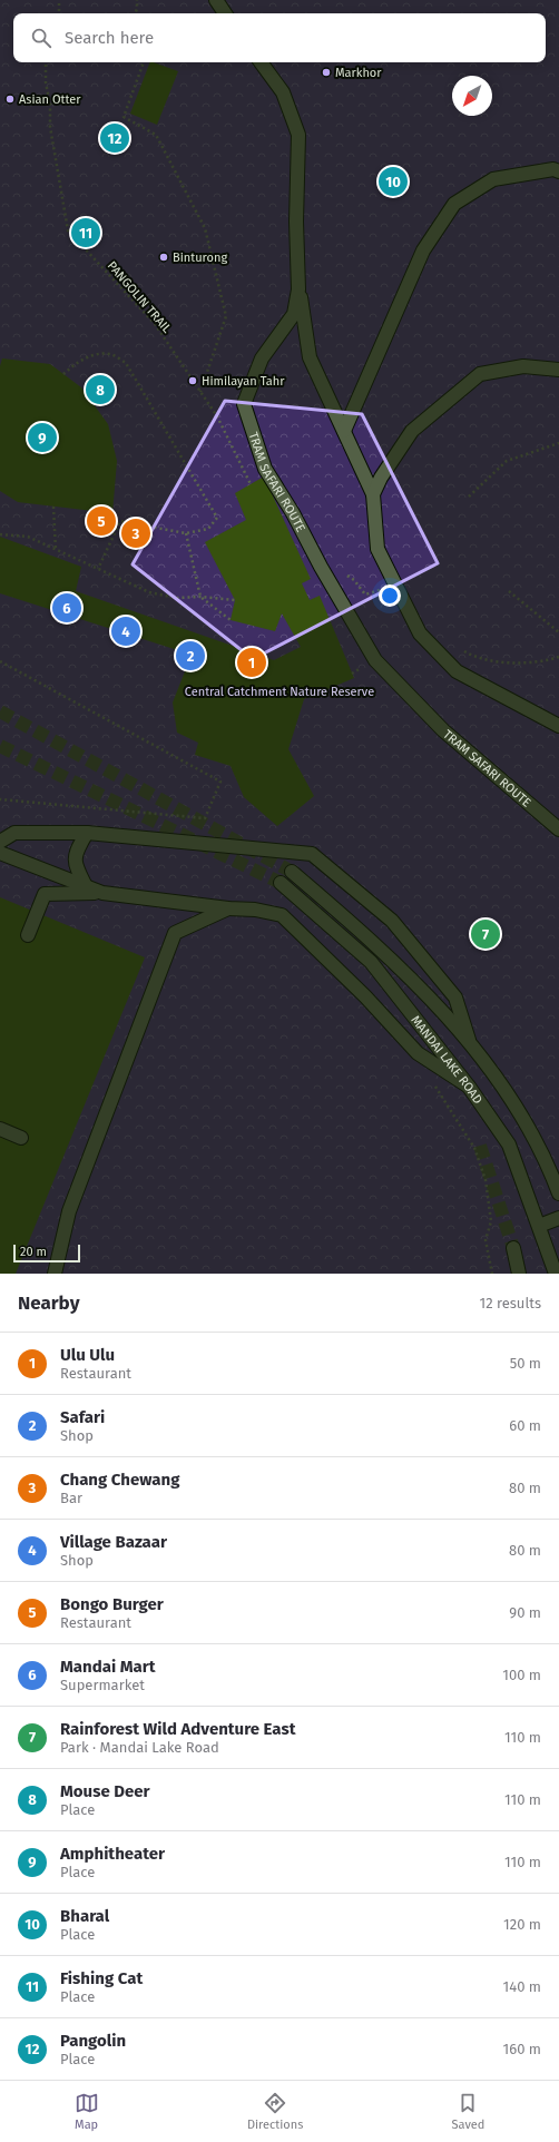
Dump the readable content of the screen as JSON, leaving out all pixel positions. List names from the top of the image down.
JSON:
{
  "streets": {
    "street": ["TRAM SAFARI ROUTE", "MANDAI LAKE ROAD"],
    "path": ["PANGOLIN TRAIL"]
  },
  "parks": ["Central Catchment Nature Reserve"],
  "places": [
    "Markhor",
    "Asian Otter",
    "Binturong",
    "Himilayan Tahr"
  ],
  "scale_bar": "20 m",
  "north": "bottom left",
  "page": {
    "search": "Search here",
    "pins": [
      "12",
      "10",
      "11",
      "8",
      "9",
      "5",
      "3",
      "6",
      "4",
      "2",
      "1",
      "7"
    ],
    "scale": "20 m",
    "heading": ["Nearby", "12 results"],
    "list": [
      {
        "mark": "1",
        "name": "Ulu Ulu",
        "note": "Restaurant",
        "value": "50 m"
      },
      {
        "mark": "2",
        "name": "Safari",
        "note": "Shop",
        "value": "60 m"
      },
      {
        "mark": "3",
        "name": "Chang Chewang",
        "note": "Bar",
        "value": "80 m"
      },
      {
        "mark": "4",
        "name": "Village Bazaar",
        "note": "Shop",
        "value": "80 m"
      },
      {
        "mark": "5",
        "name": "Bongo Burger",
        "note": "Restaurant",
        "value": "90 m"
      },
      {
        "mark": "6",
        "name": "Mandai Mart",
        "note": "Supermarket",
        "value": "100 m"
      },
      {
        "mark": "7",
        "name": "Rainforest Wild Adventure East",
        "note": "Park · Mandai Lake Road",
        "value": "110 m"
      },
      {
        "mark": "8",
        "name": "Mouse Deer",
        "note": "Place",
        "value": "110 m"
      },
      {
        "mark": "9",
        "name": "Amphitheater",
        "note": "Place",
        "value": "110 m"
      },
      {
        "mark": "10",
        "name": "Bharal",
        "note": "Place",
        "value": "120 m"
      },
      {
        "mark": "11",
        "name": "Fishing Cat",
        "note": "Place",
        "value": "140 m"
      },
      {
        "mark": "12",
        "name": "Pangolin",
        "note": "Place",
        "value": "160 m"
      }
    ],
    "nav": ["Map", "Directions", "Saved"]
  }
}
